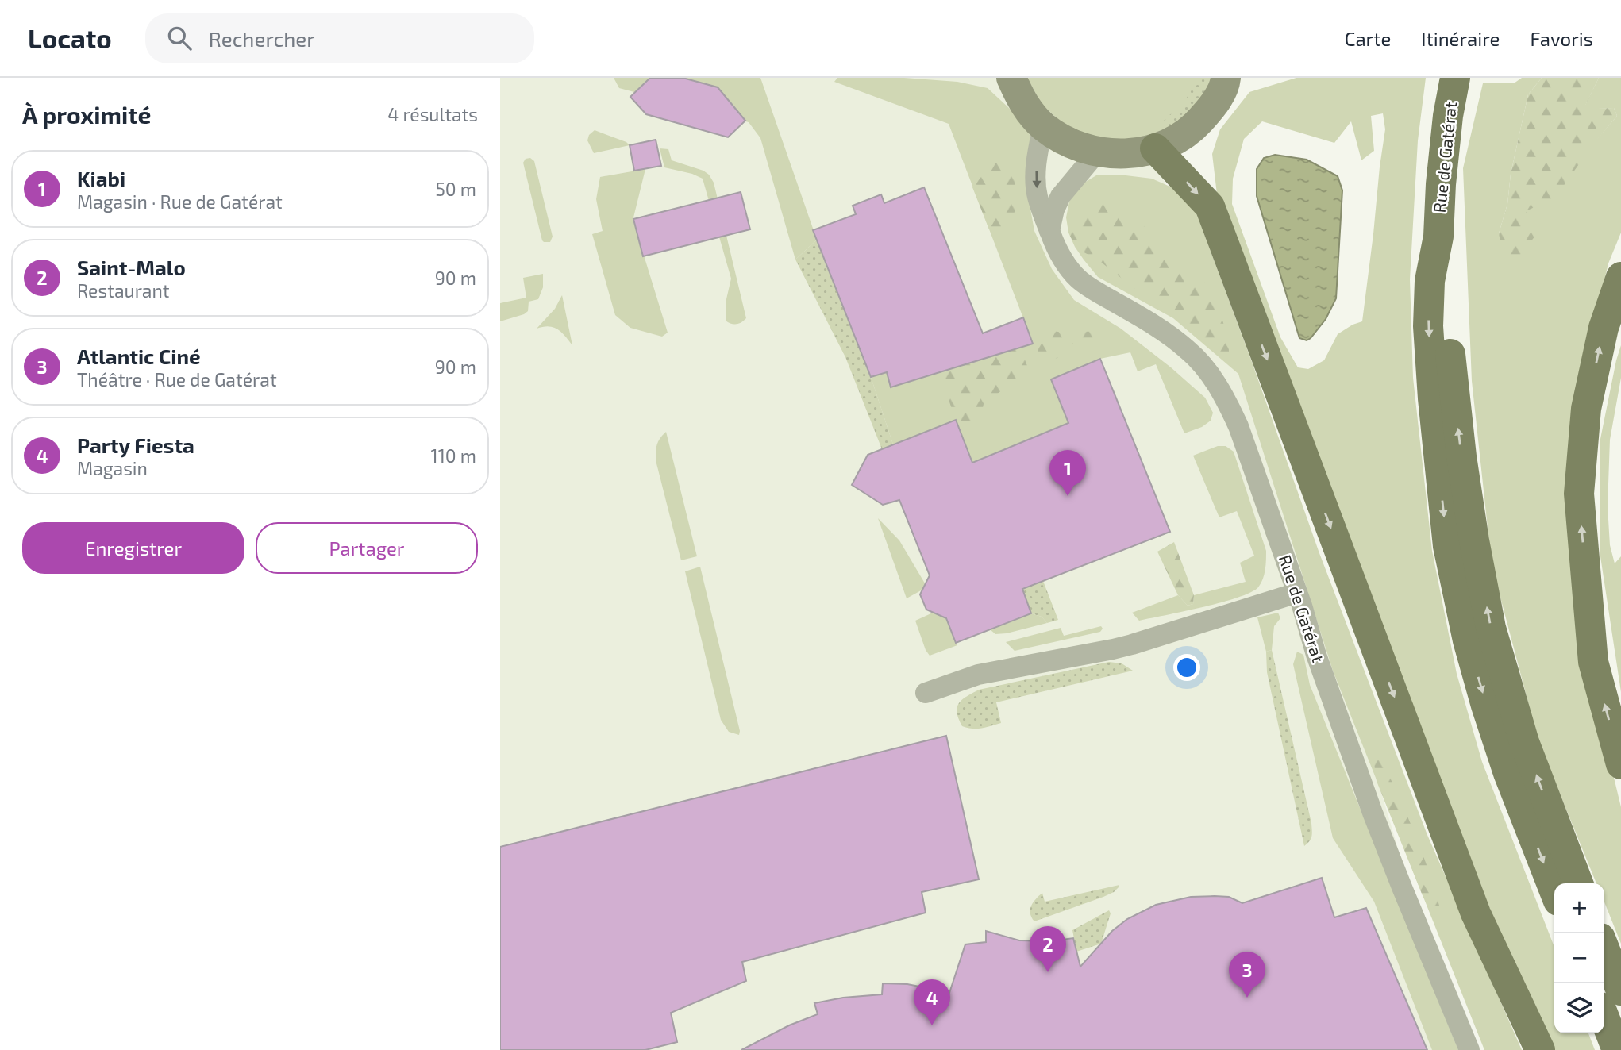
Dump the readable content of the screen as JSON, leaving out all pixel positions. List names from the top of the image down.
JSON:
{
  "streets": {
    "main road": ["Rue de Gatérat"]
  },
  "page": {
    "header": "Locato",
    "search": "Rechercher",
    "nav": ["Carte", "Itinéraire", "Favoris"],
    "heading": ["À proximité", "4 résultats"],
    "list": [
      {
        "mark": "1",
        "name": "Kiabi",
        "note": "Magasin · Rue de Gatérat",
        "value": "50 m"
      },
      {
        "mark": "2",
        "name": "Saint-Malo",
        "note": "Restaurant",
        "value": "90 m"
      },
      {
        "mark": "3",
        "name": "Atlantic Ciné",
        "note": "Théâtre · Rue de Gatérat",
        "value": "90 m"
      },
      {
        "mark": "4",
        "name": "Party Fiesta",
        "note": "Magasin",
        "value": "110 m"
      }
    ],
    "pins": [
      "1",
      "2",
      "3",
      "4"
    ],
    "buttons": ["Enregistrer", "Partager"],
    "map_buttons": ["+", "−"]
  }
}
